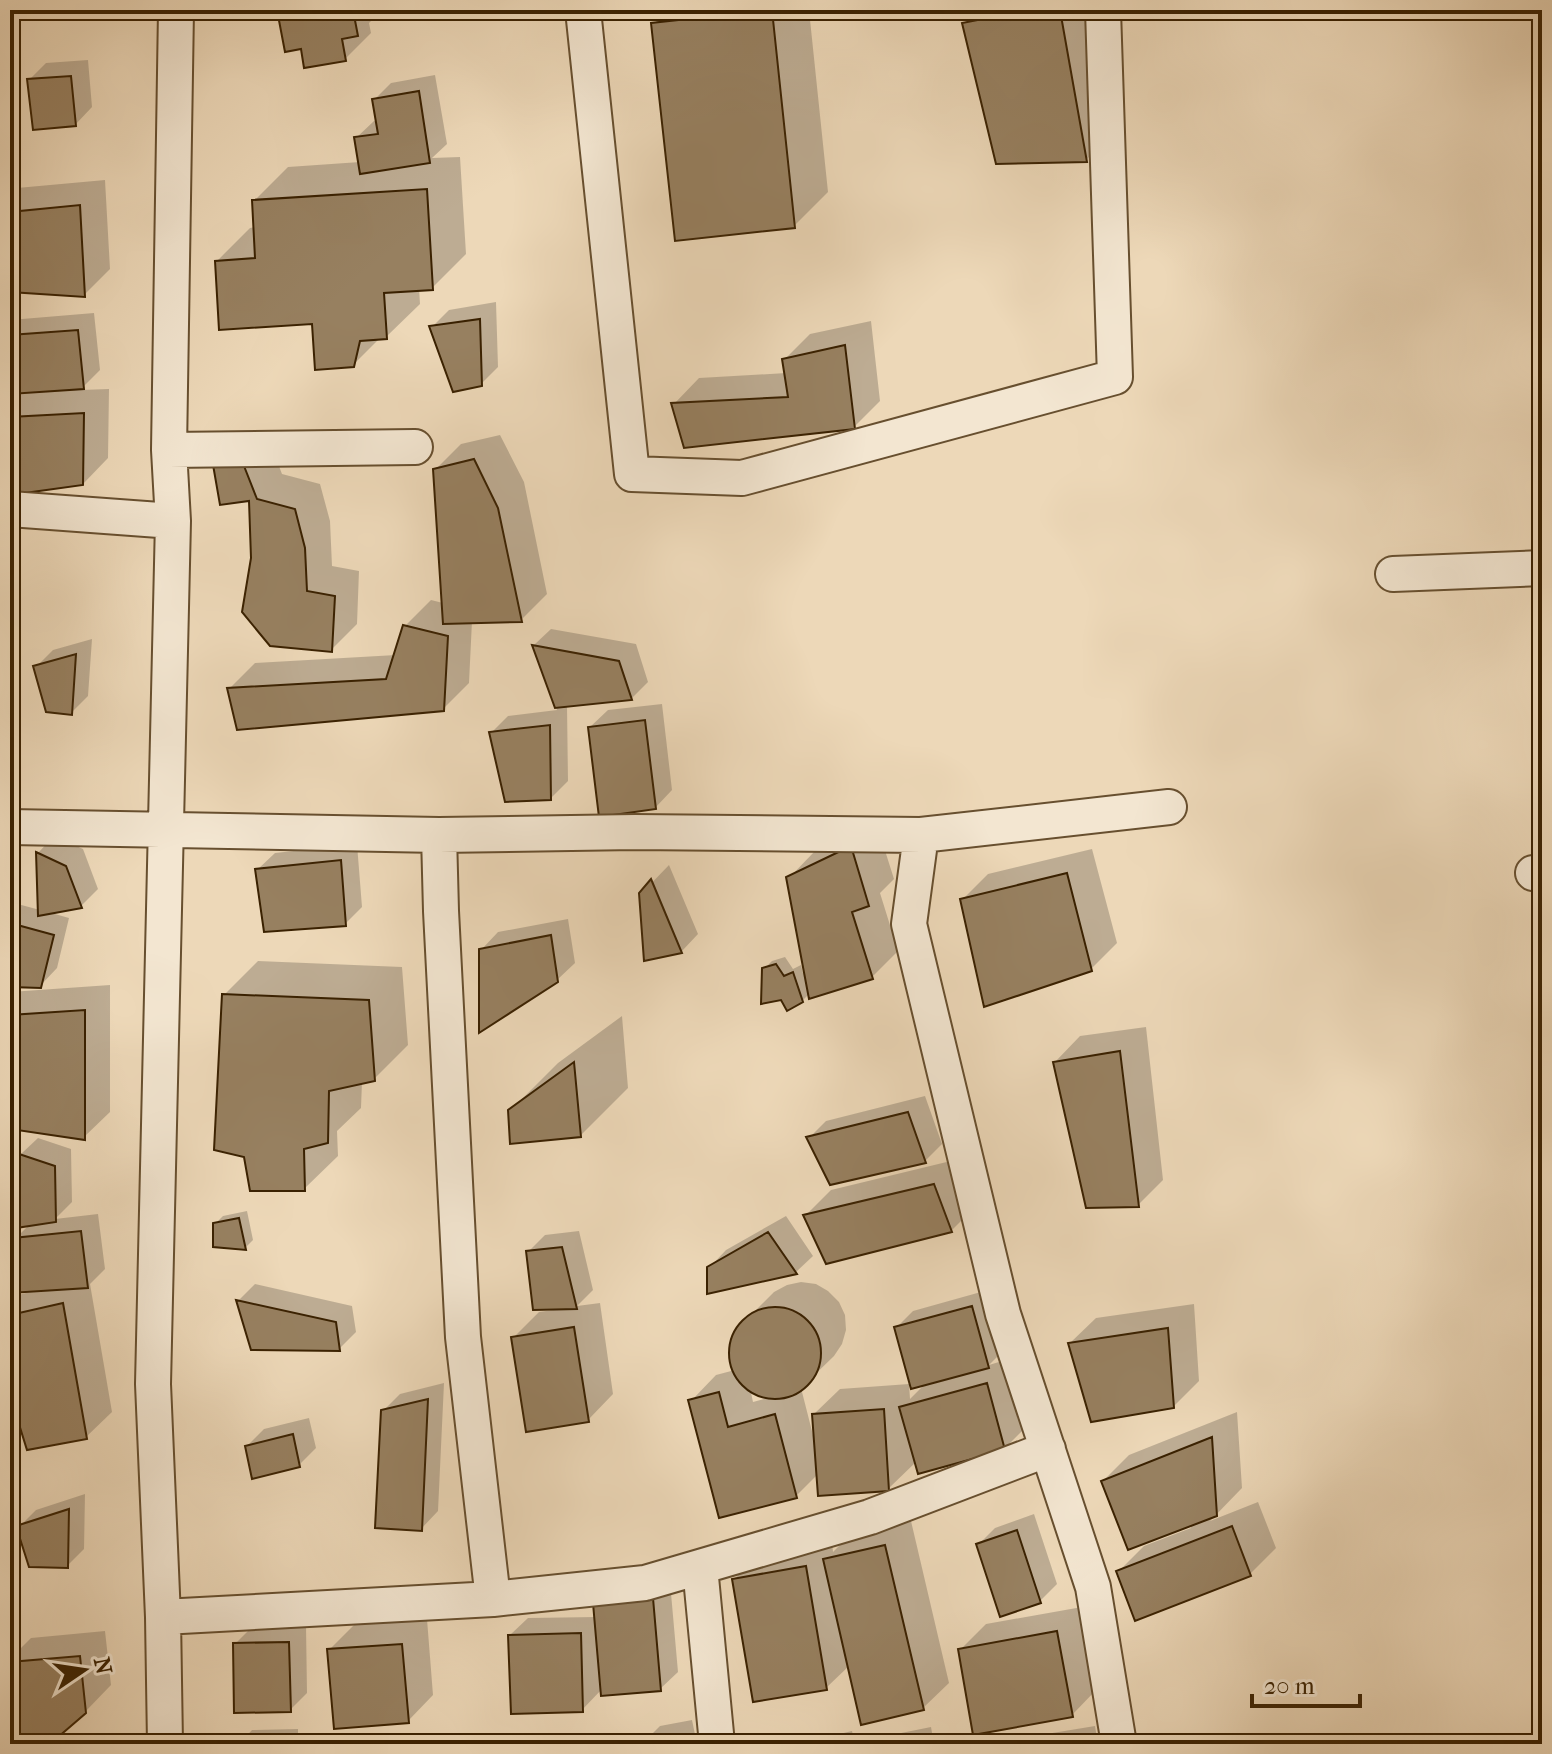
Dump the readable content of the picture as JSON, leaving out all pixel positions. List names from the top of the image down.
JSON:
{
  "scale_bar": "20 m",
  "north": "right"
}
